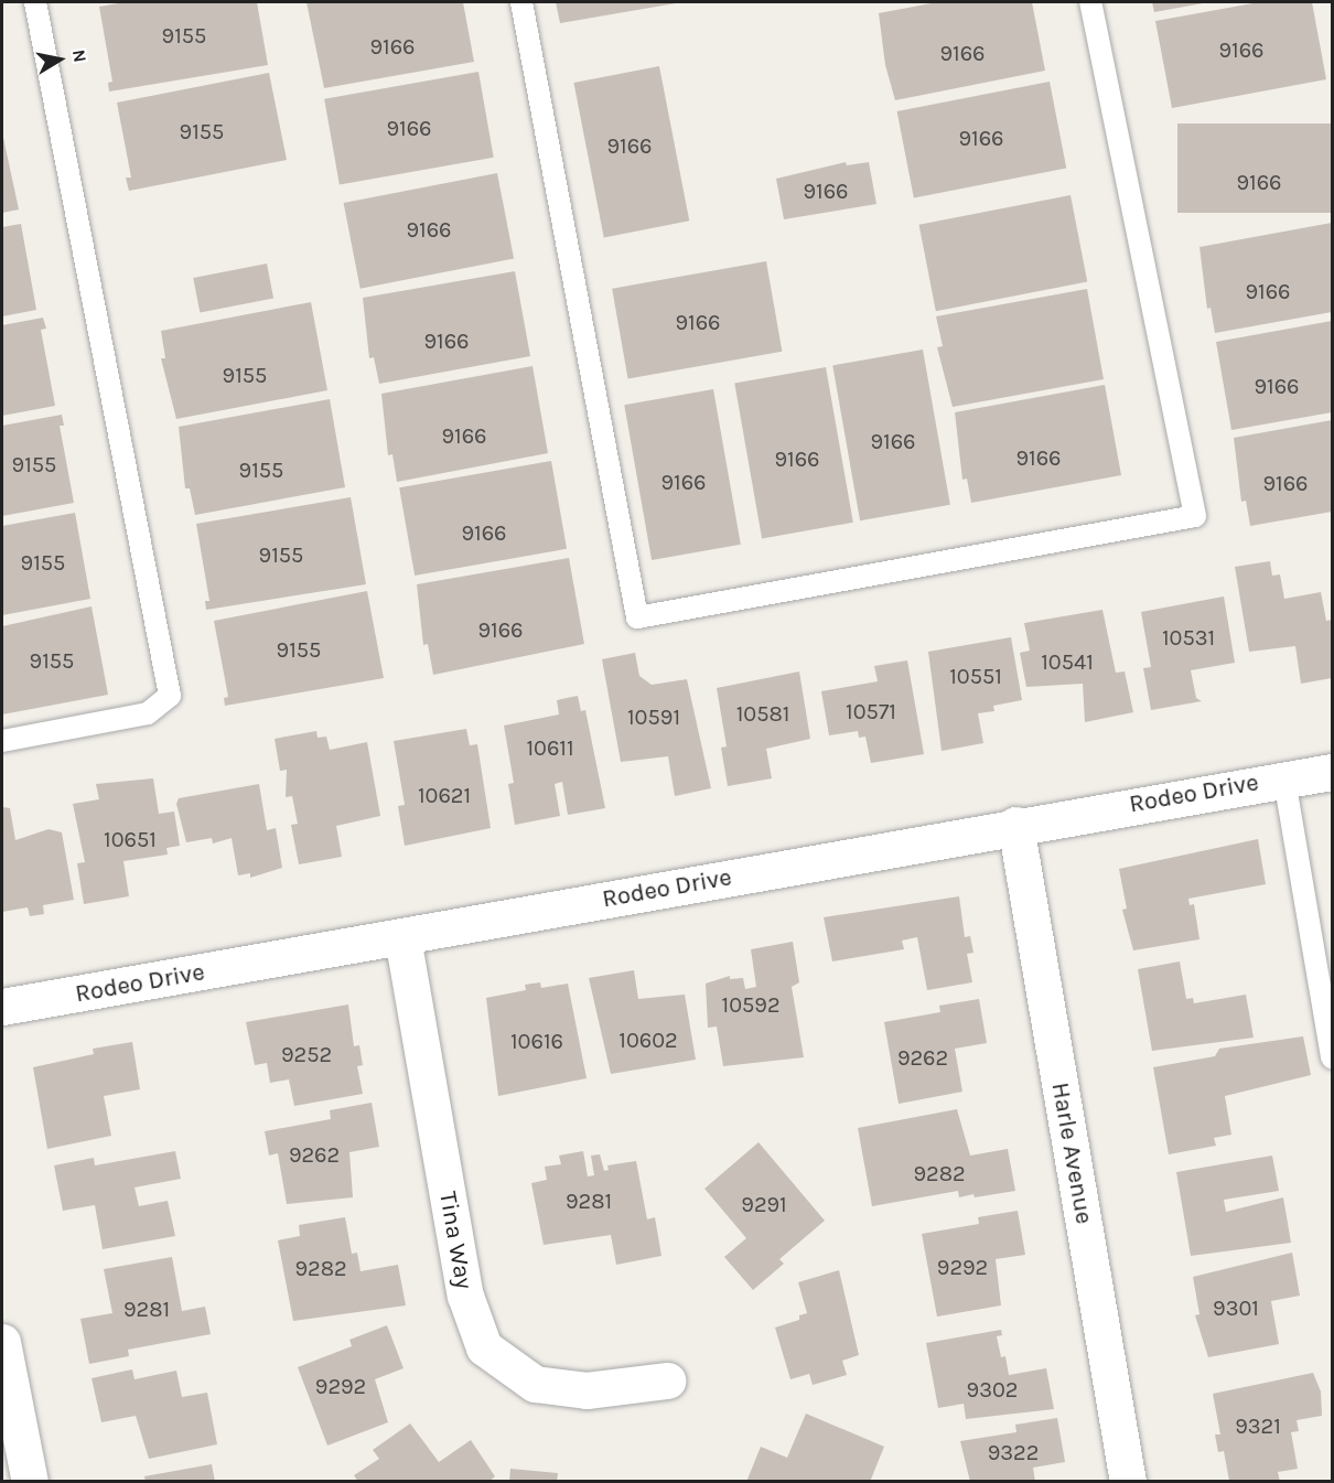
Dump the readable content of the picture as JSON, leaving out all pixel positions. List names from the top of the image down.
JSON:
{
  "streets": {
    "street": ["Rodeo Drive", "Harle Avenue", "Tina Way"]
  },
  "crossings": [
    ["Rodeo Drive", "Harle Avenue"],
    ["Rodeo Drive", "Tina Way"]
  ],
  "house_numbers": [
    "9155",
    "9166",
    "9166",
    "9166",
    "9166",
    "9155",
    "9166",
    "9166",
    "9166",
    "9166",
    "9166",
    "9166",
    "9166",
    "9166",
    "9155",
    "9166",
    "9166",
    "9166",
    "9166",
    "9166",
    "9155",
    "9155",
    "9166",
    "9166",
    "9166",
    "9155",
    "9155",
    "9166",
    "10531",
    "9155",
    "9155",
    "10541",
    "10551",
    "10571",
    "10581",
    "10591",
    "10611",
    "10621",
    "10651",
    "10592",
    "10602",
    "10616",
    "9252",
    "9262",
    "9262",
    "9282",
    "9281",
    "9291",
    "9292",
    "9282",
    "9301",
    "9281",
    "9292",
    "9302",
    "9321",
    "9322"
  ],
  "north": "right"
}
